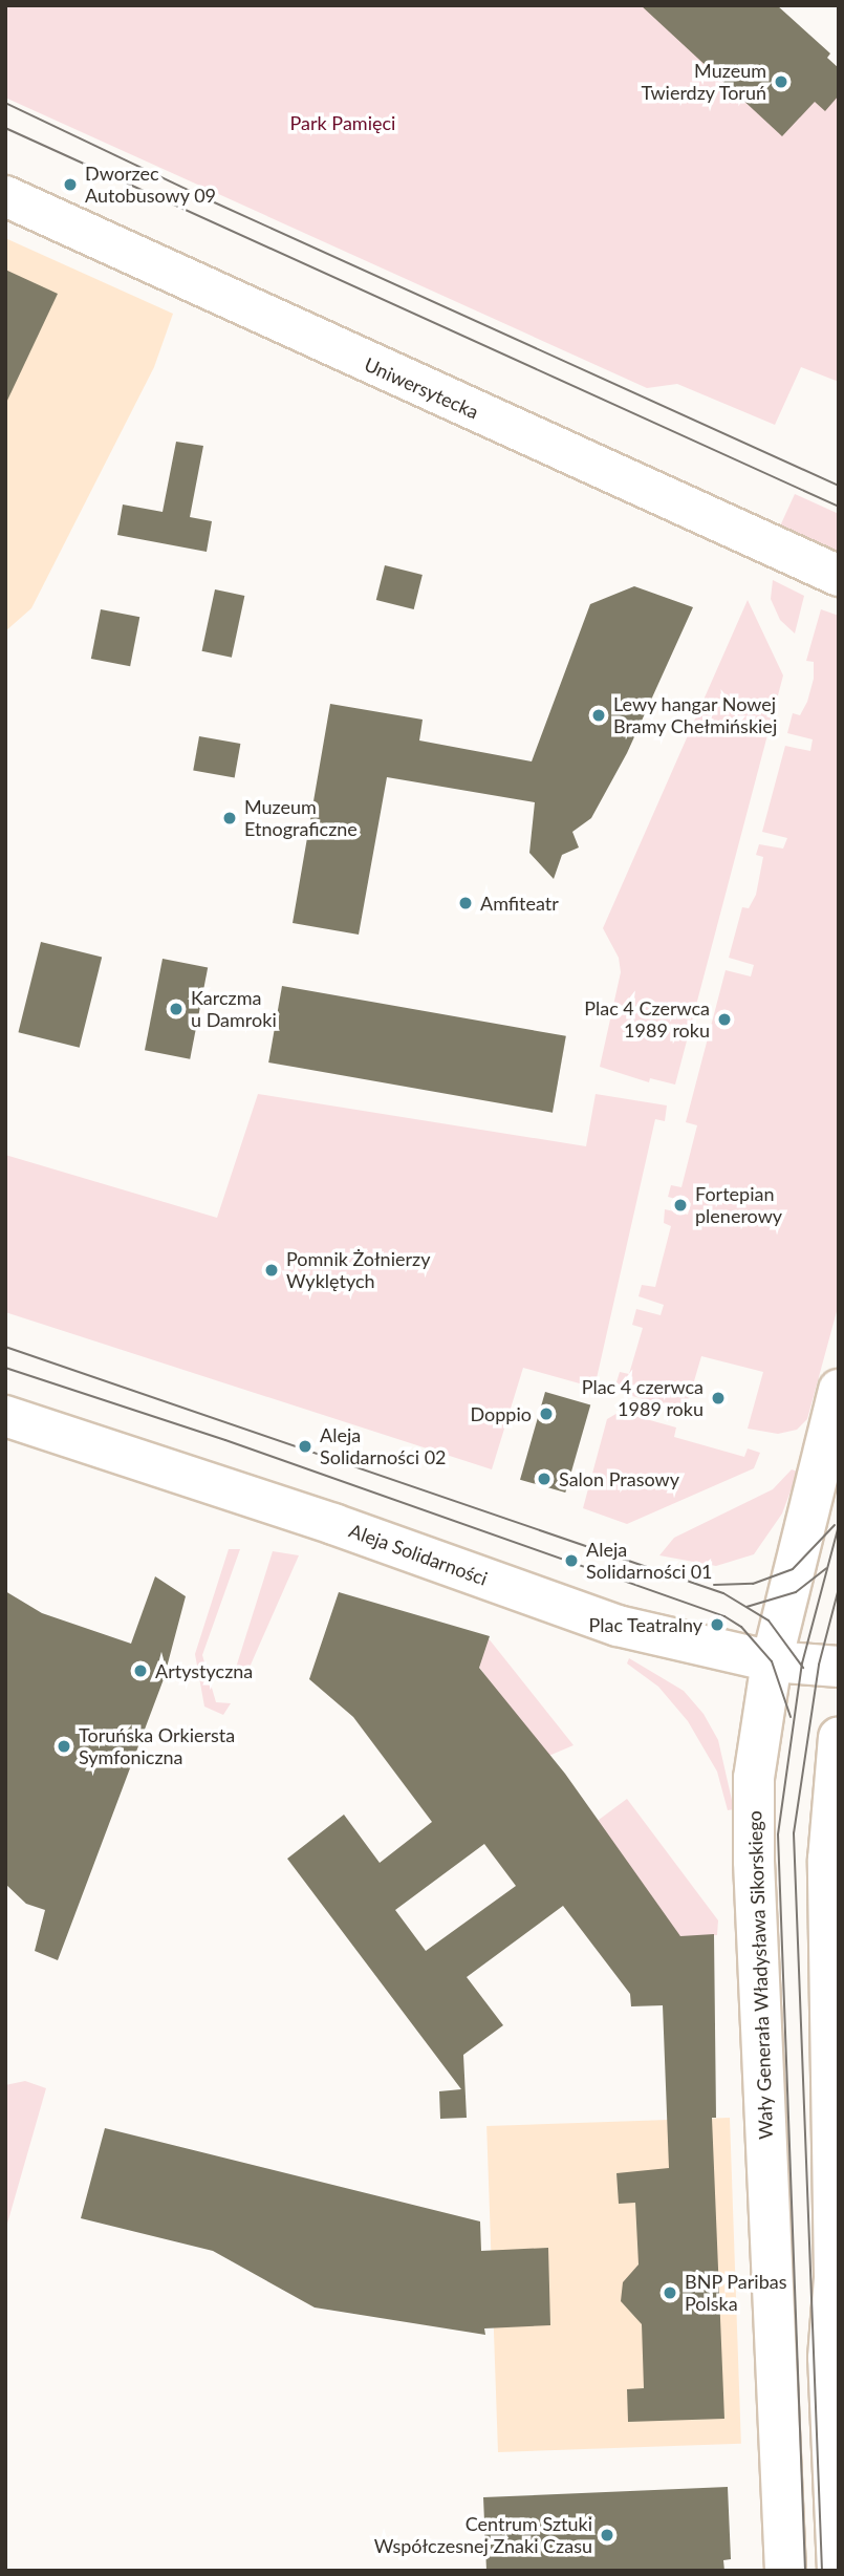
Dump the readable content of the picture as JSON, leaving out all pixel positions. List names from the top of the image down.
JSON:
{
  "streets": {
    "street": ["Uniwersytecka", "Aleja Solidarności", "Wały Generała Władysława Sikorskiego"]
  },
  "crossings": [
    ["Aleja Solidarności", "Wały Generała Władysława Sikorskiego"]
  ],
  "parks": ["Park Pamięci"],
  "places": [
    "Muzeum Twierdzy Toruń",
    "Dworzec Autobusowy 09",
    "Lewy hangar Nowej Bramy Chełmińskiej",
    "Muzeum Etnograficzne",
    "Amfiteatr",
    "Karczma u Damroki",
    "Plac 4 Czerwca 1989 roku",
    "Fortepian plenerowy",
    "Pomnik Żołnierzy Wyklętych",
    "Plac 4 czerwca 1989 roku",
    "Doppio",
    "Aleja Solidarności 02",
    "Salon Prasowy",
    "Aleja Solidarności 01",
    "Plac Teatralny",
    "Artystyczna",
    "Toruńska Orkiersta Symfoniczna",
    "BNP Paribas Polska",
    "Centrum Sztuki Współczesnej Znaki Czasu"
  ]
}
